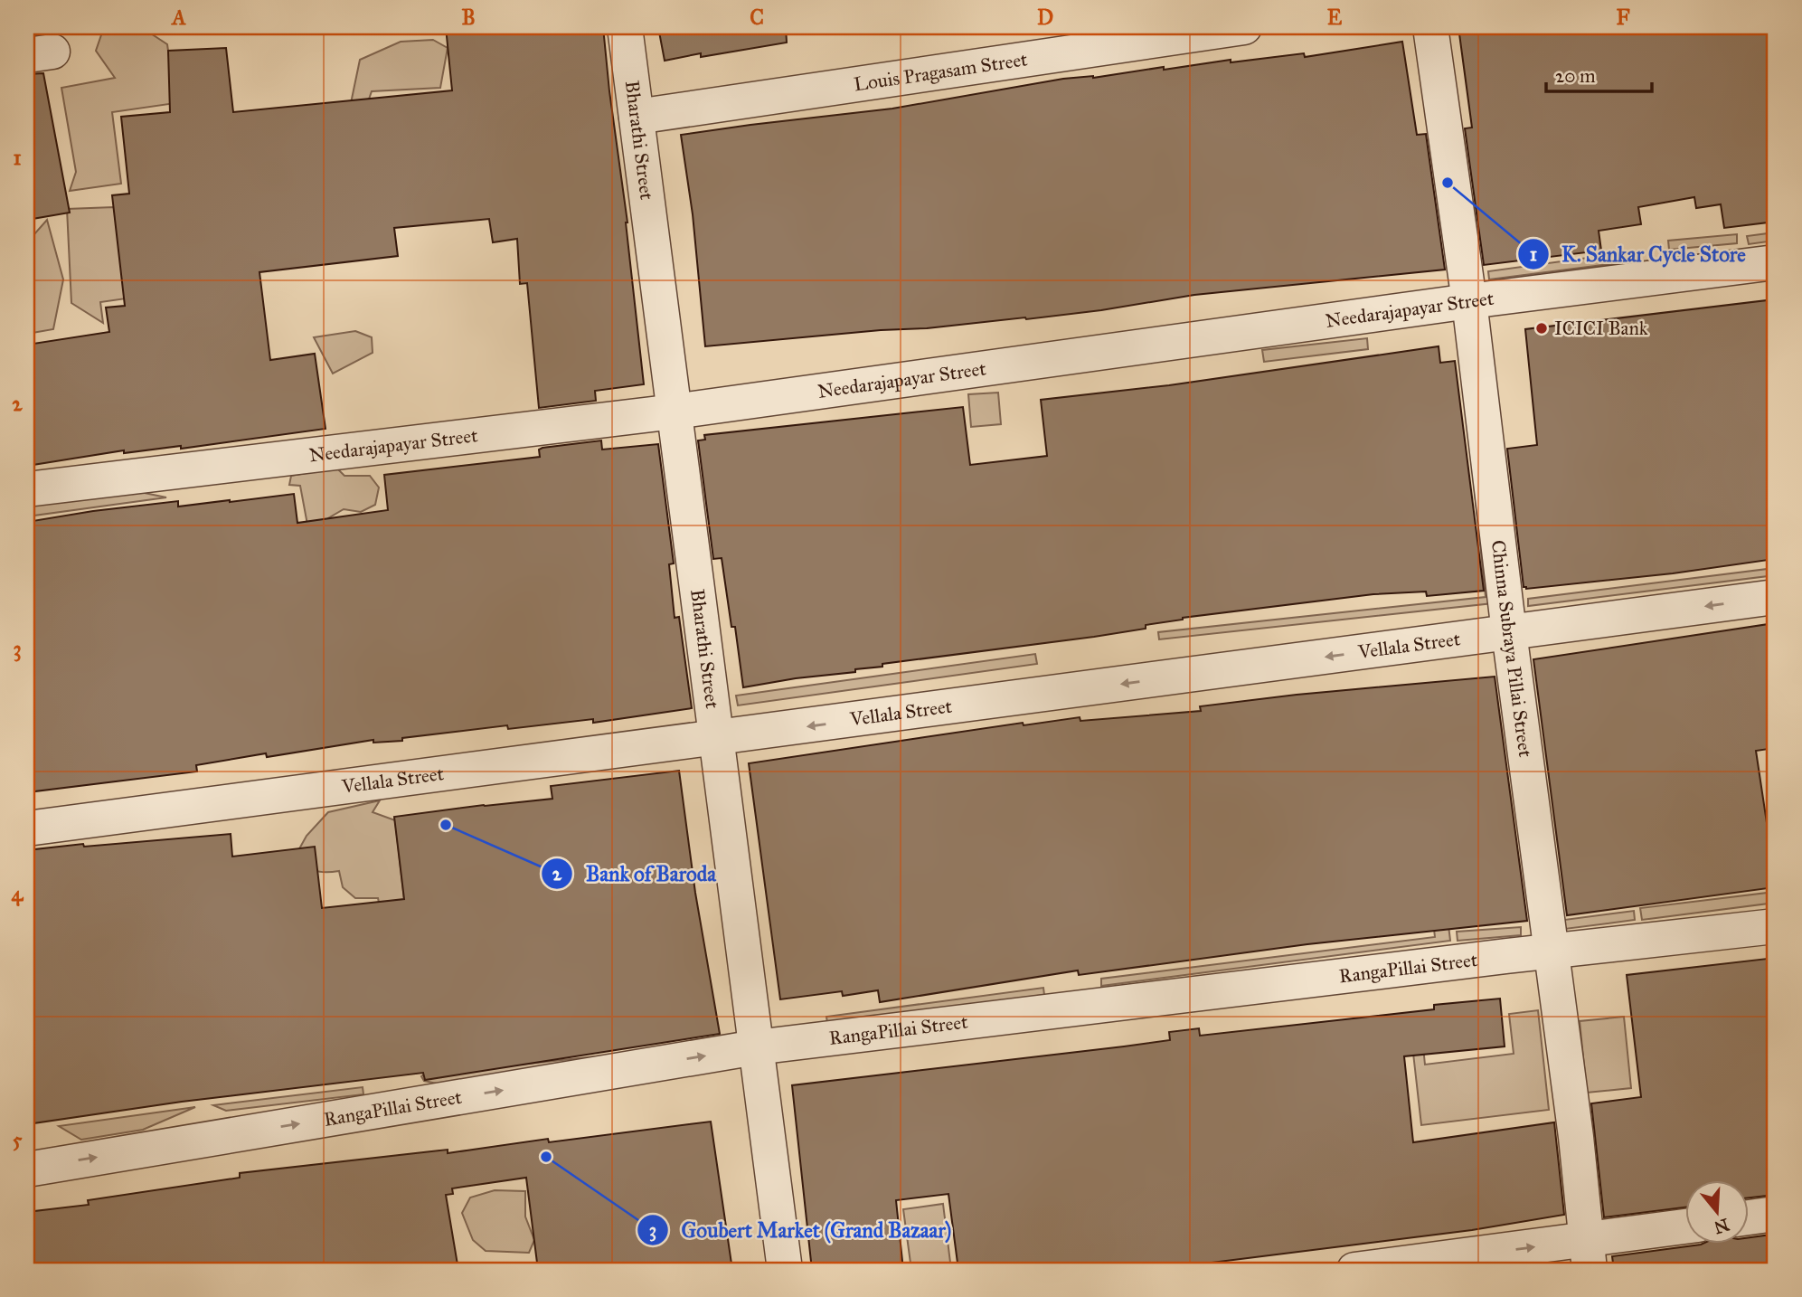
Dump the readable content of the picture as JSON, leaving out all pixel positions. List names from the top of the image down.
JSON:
{
  "streets": {
    "street": [
      "Louis Pragasam Street",
      "Bharathi Street",
      "Needarajapayar Street",
      "Vellala Street",
      "Chinna Subraya Pillai Street",
      "RangaPillai Street"
    ]
  },
  "crossings": [
    ["Louis Pragasam Street", "Bharathi Street"],
    ["Bharathi Street", "Needarajapayar Street"],
    ["Bharathi Street", "Vellala Street"],
    ["Bharathi Street", "RangaPillai Street"],
    ["Needarajapayar Street", "Chinna Subraya Pillai Street"],
    ["Vellala Street", "Chinna Subraya Pillai Street"],
    ["Chinna Subraya Pillai Street", "RangaPillai Street"]
  ],
  "one_way": ["Vellala Street", "RangaPillai Street"],
  "places": [
    "K. Sankar Cycle Store",
    "ICICI Bank",
    "Bank of Baroda",
    "Goubert Market (Grand Bazaar)"
  ],
  "scale_bar": "20 m",
  "north": "bottom",
  "grid": {
    "columns": [
      "A",
      "B",
      "C",
      "D",
      "E",
      "F"
    ],
    "rows": [
      "1",
      "2",
      "3",
      "4",
      "5"
    ]
  }
}
